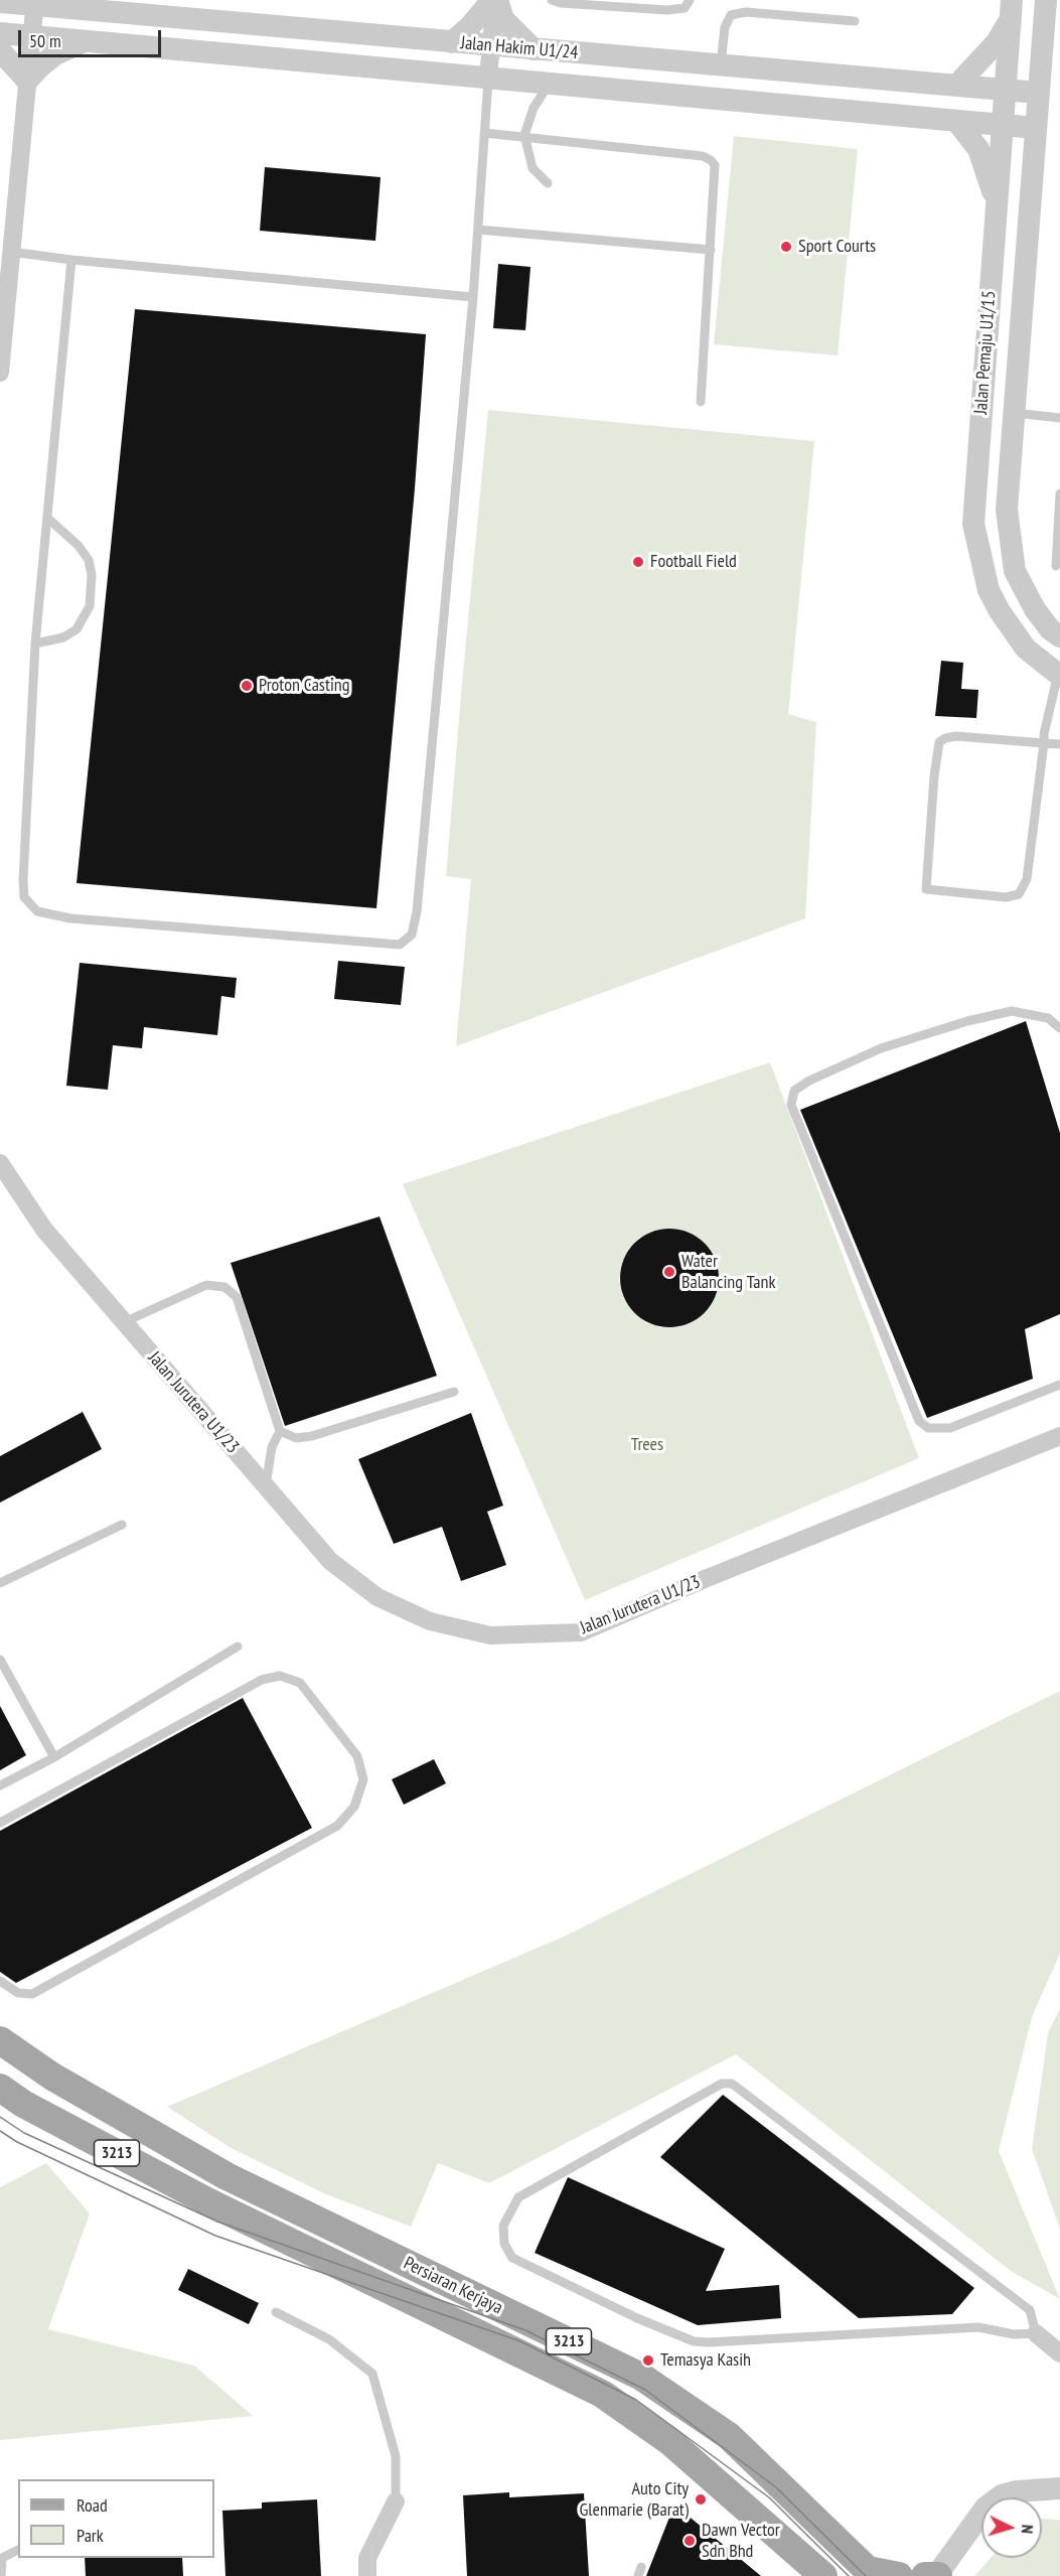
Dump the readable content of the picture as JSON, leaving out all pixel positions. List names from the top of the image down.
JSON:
{
  "streets": {
    "main road": ["3213", "Persiaran Kerjaya"],
    "street": ["Jalan Hakim U1/24", "Jalan Pemaju U1/15", "Jalan Jurutera U1/23"]
  },
  "crossings": [
    ["Jalan Hakim U1/24", "Jalan Pemaju U1/15"]
  ],
  "parks": ["Trees"],
  "places": [
    "Sport Courts",
    "Football Field",
    "Proton Casting",
    "Water Balancing Tank",
    "Temasya Kasih",
    "Auto City Glenmarie (Barat)",
    "Dawn Vector Sdn Bhd"
  ],
  "legend": ["Road", "Park"],
  "scale_bar": "50 m",
  "north": "right"
}
